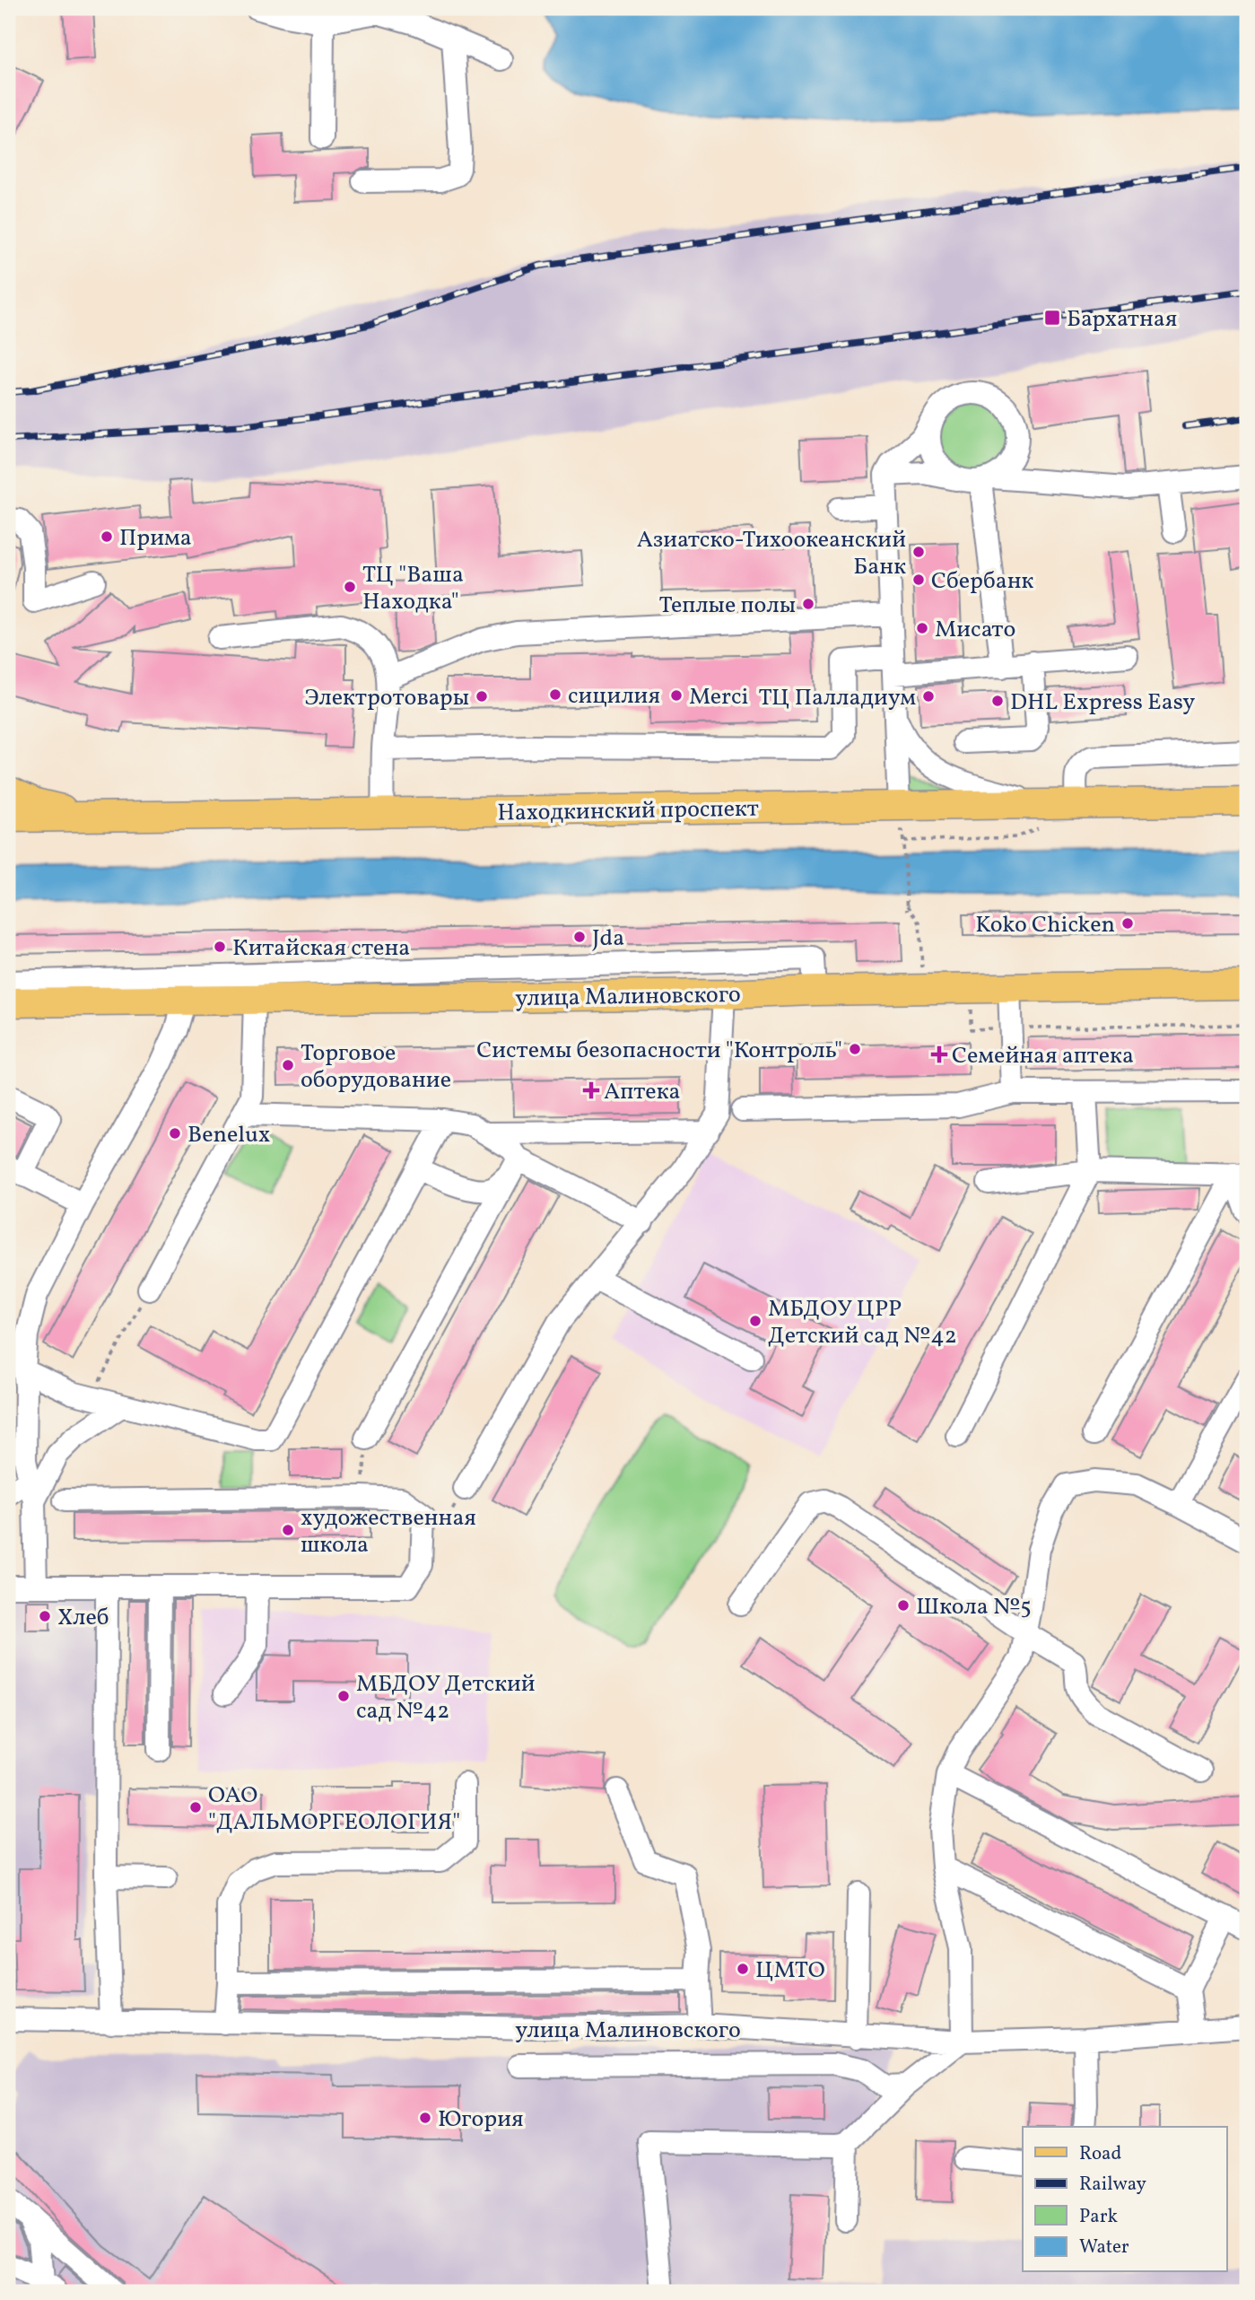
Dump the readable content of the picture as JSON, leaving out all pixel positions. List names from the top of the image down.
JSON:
{
  "streets": {
    "main road": ["Находкинский проспект", "улица Малиновского"]
  },
  "places": {
    "transit": ["Бархатная"],
    "other": [
      "Прима",
      "Азиатско-Тихоокеанский Банк",
      "Сбербанк",
      "ТЦ \"Ваша Находка\"",
      "Теплые полы",
      "Мисато",
      "сицилия",
      "Merci",
      "Электротовары",
      "ТЦ Палладиум",
      "DHL Express Easy",
      "Koko Chicken",
      "Jda",
      "Китайская стена",
      "Системы безопасности \"Контроль\"",
      "Торговое оборудование",
      "Benelux",
      "МБДОУ ЦРР Детский сад №42",
      "художественная школа",
      "Школа №5",
      "Хлеб",
      "МБДОУ Детский сад №42",
      "ОАО \"ДАЛЬМОРГЕОЛОГИЯ\"",
      "ЦМТО",
      "Югория"
    ],
    "health": ["Семейная аптека", "Аптека"]
  },
  "legend": [
    "Road",
    "Railway",
    "Park",
    "Water"
  ]
}
